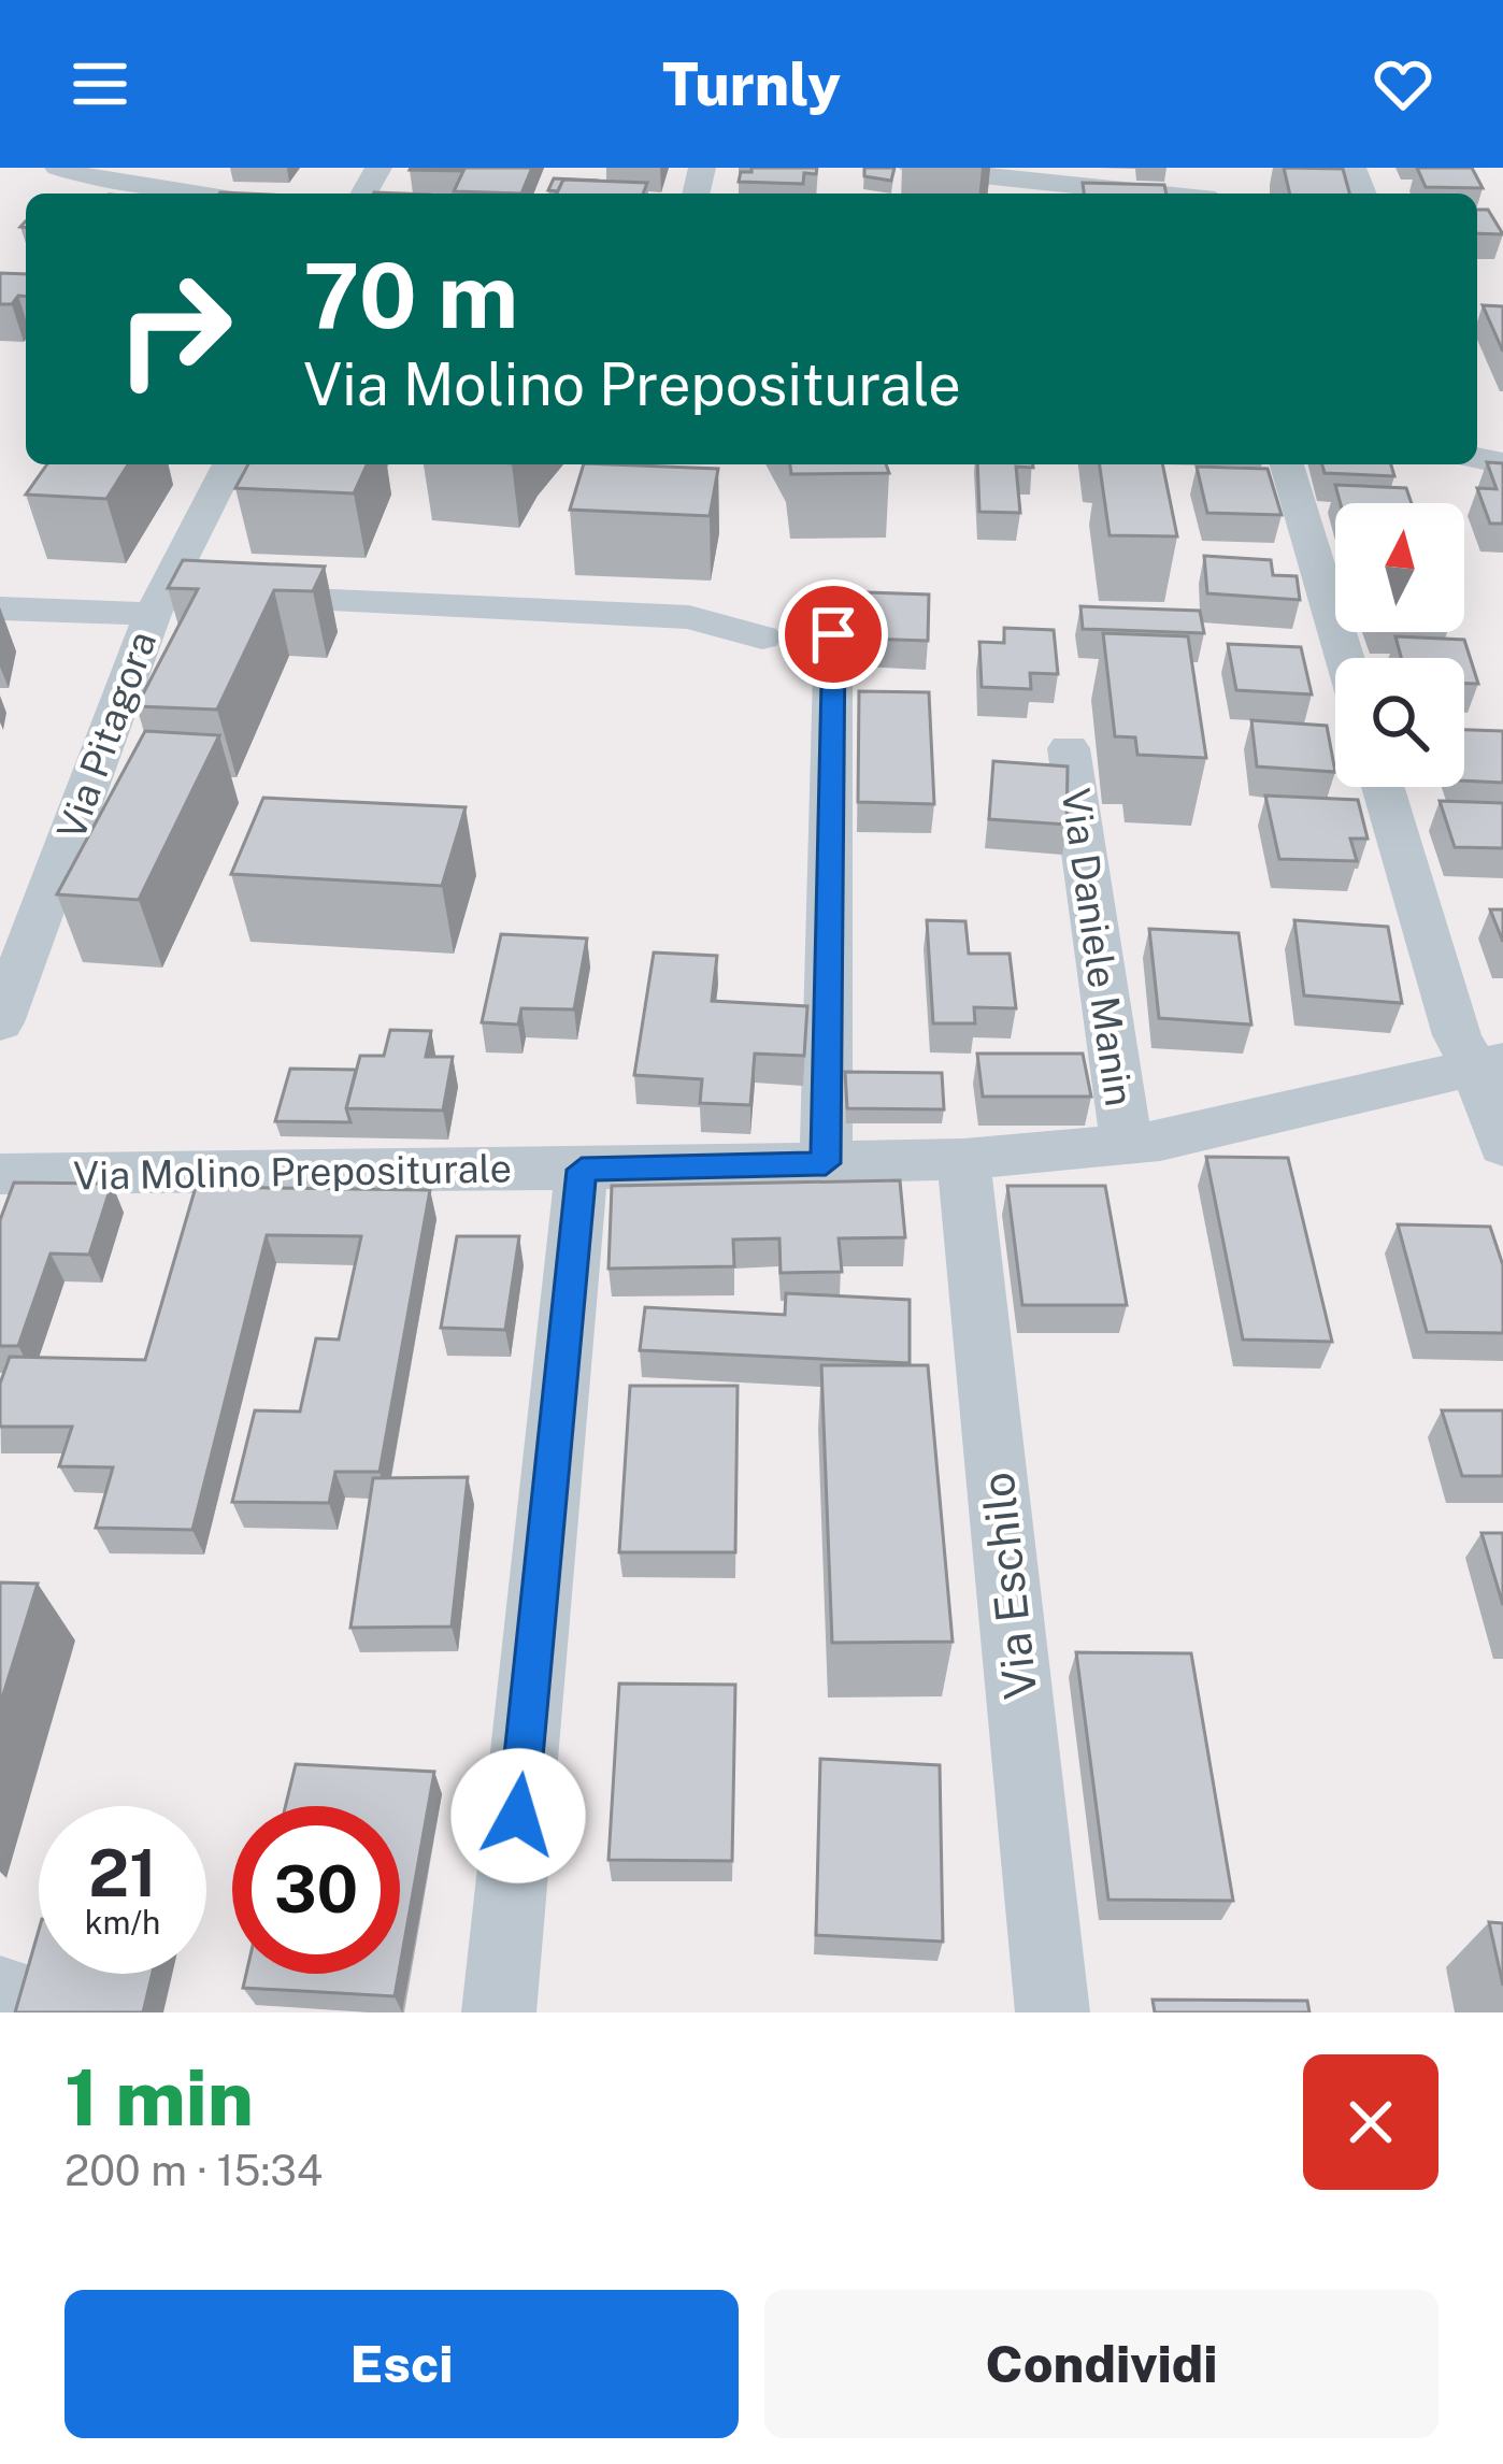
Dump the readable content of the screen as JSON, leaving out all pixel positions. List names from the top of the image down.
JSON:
{
  "streets": {
    "street": [
      "Via Pitagora",
      "Via Daniele Manin",
      "Via Molino Prepositurale",
      "Via Eschilo"
    ]
  },
  "crossings": [
    ["Via Daniele Manin", "Via Molino Prepositurale"],
    ["Via Molino Prepositurale", "Via Eschilo"]
  ],
  "north": "top",
  "page": {
    "header": "Turnly",
    "turn": ["70 m", "Via Molino Prepositurale"],
    "speed": "21 km/h",
    "limit": "30",
    "heading": ["1 min", "200 m · 15:34"],
    "buttons": ["Esci", "Condividi"]
  }
}
